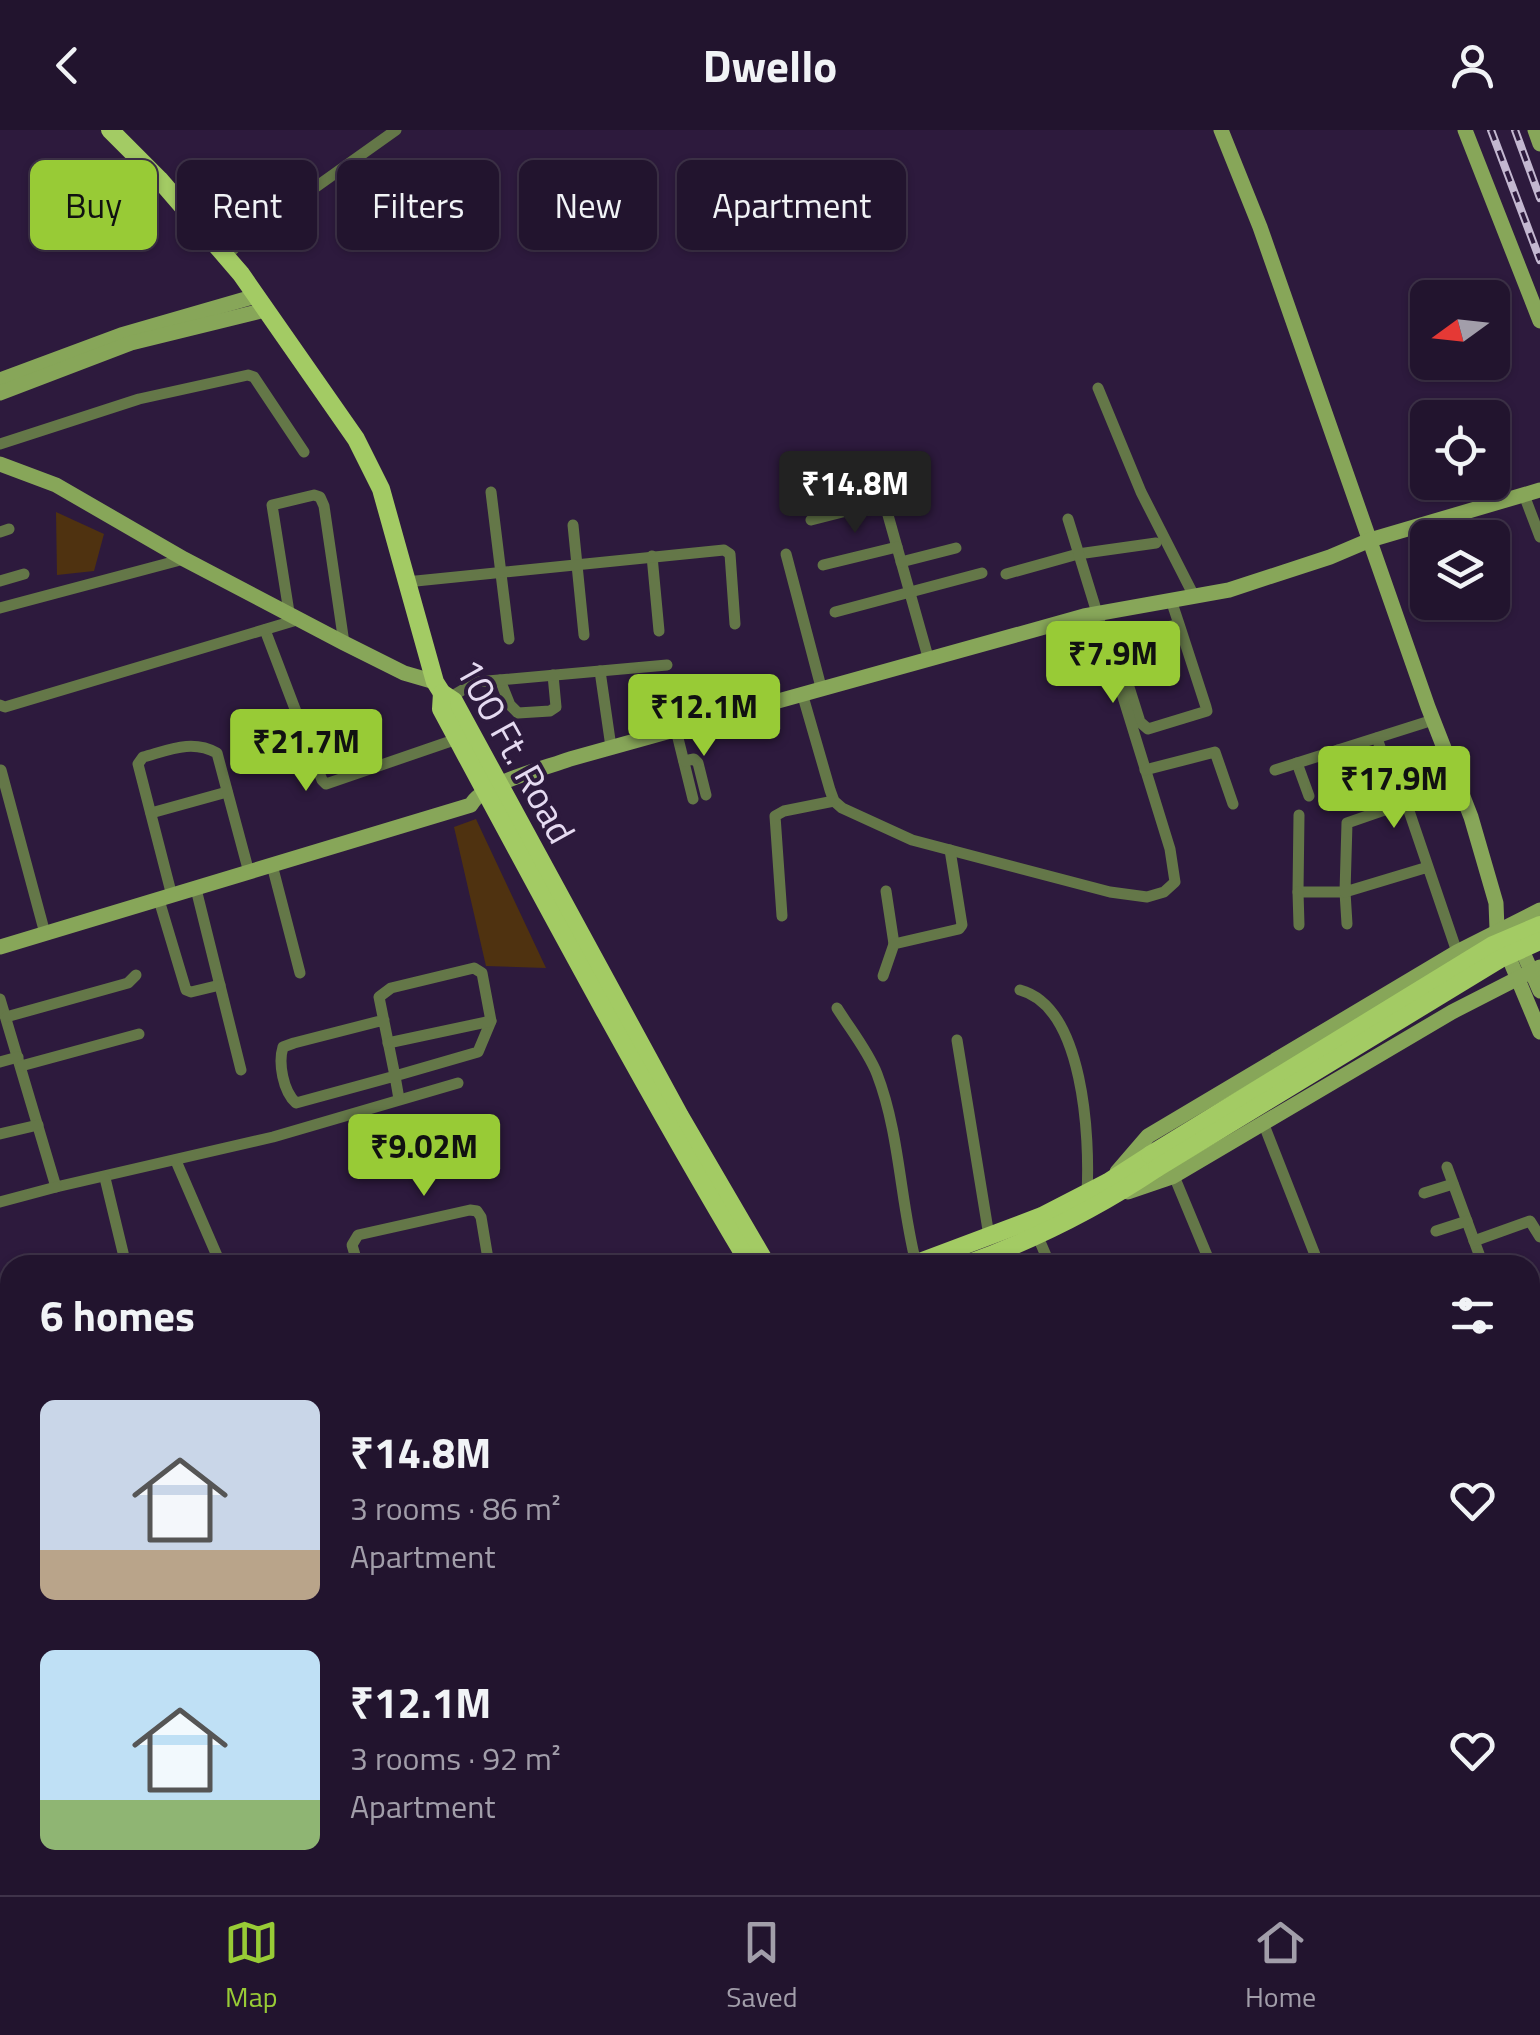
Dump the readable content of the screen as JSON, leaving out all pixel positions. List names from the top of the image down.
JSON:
{
  "streets": {
    "main road": ["100 Ft. Road"]
  },
  "north": "left",
  "page": {
    "header": "Dwello",
    "chip": [
      "Buy",
      "Rent",
      "Filters",
      "New",
      "Apartment"
    ],
    "price": [
      "₹14.8M",
      "₹7.9M",
      "₹12.1M",
      "₹21.7M",
      "₹17.9M",
      "₹9.02M"
    ],
    "heading": "6 homes",
    "list": [
      {
        "name": "₹14.8M",
        "note": "3 rooms · 86 m² · Apartment"
      },
      {
        "name": "₹12.1M",
        "note": "3 rooms · 92 m² · Apartment"
      }
    ],
    "tabs": ["Map", "Saved", "Home"]
  }
}
